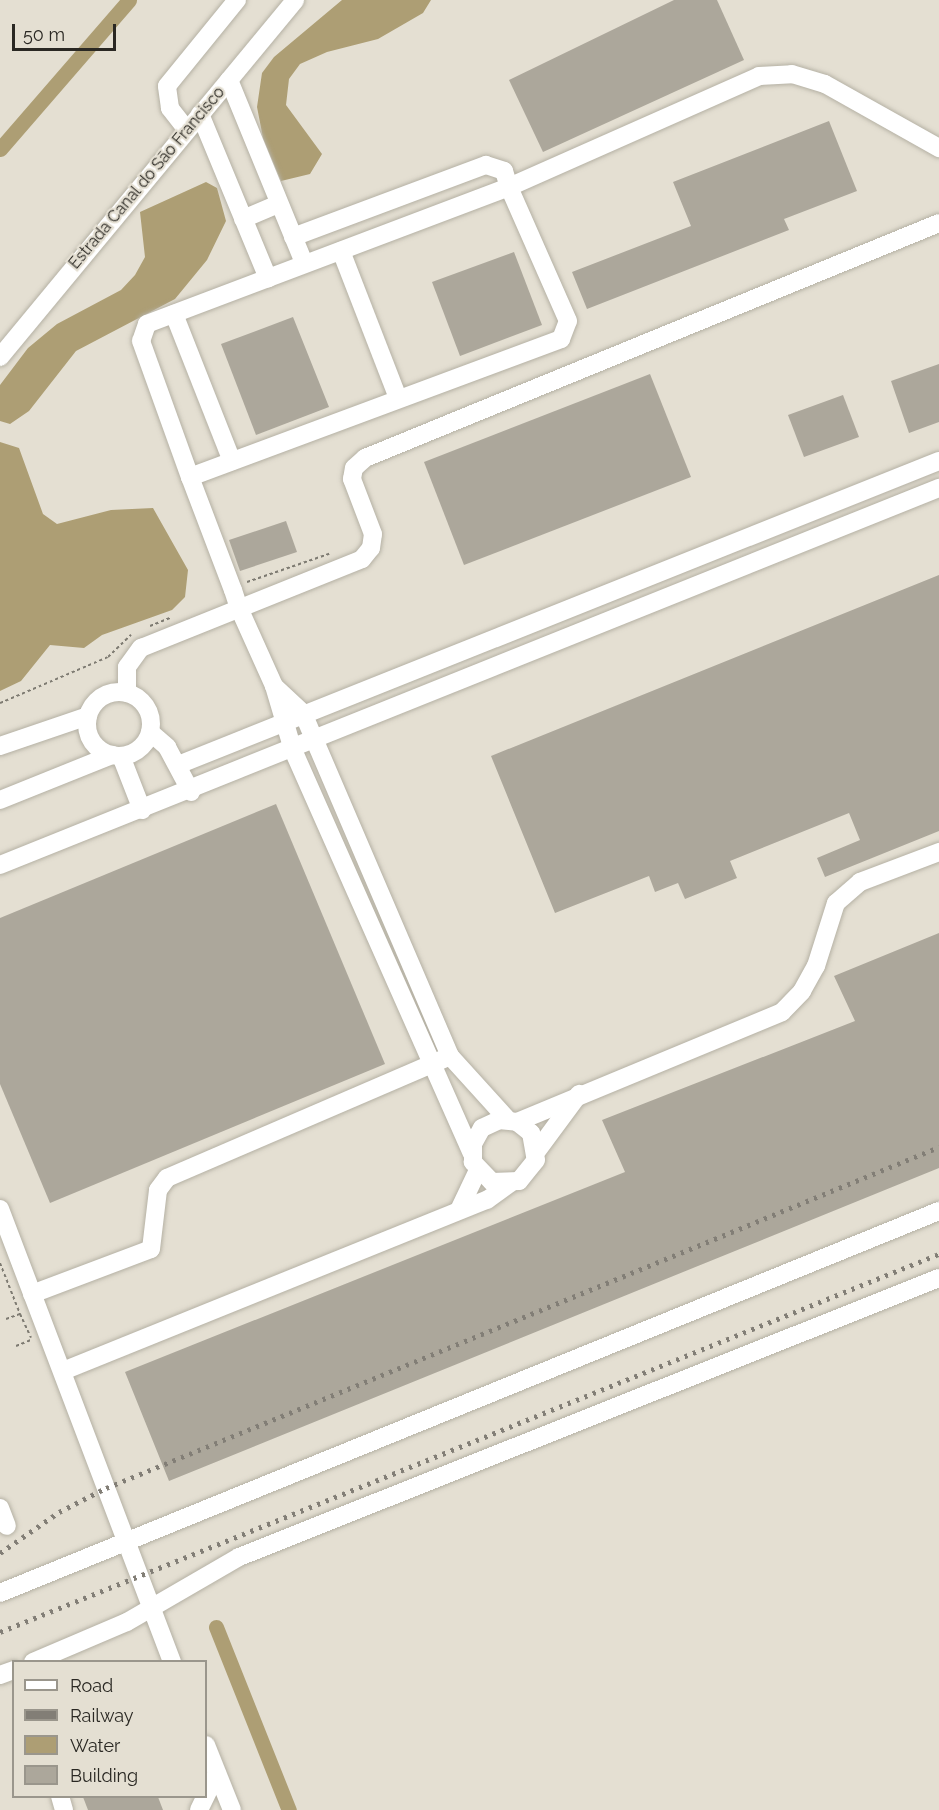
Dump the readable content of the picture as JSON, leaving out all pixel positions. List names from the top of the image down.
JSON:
{
  "streets": {
    "street": ["Estrada Canal do São Francisco"]
  },
  "legend": [
    "Road",
    "Railway",
    "Water",
    "Building"
  ],
  "scale_bar": "50 m"
}
